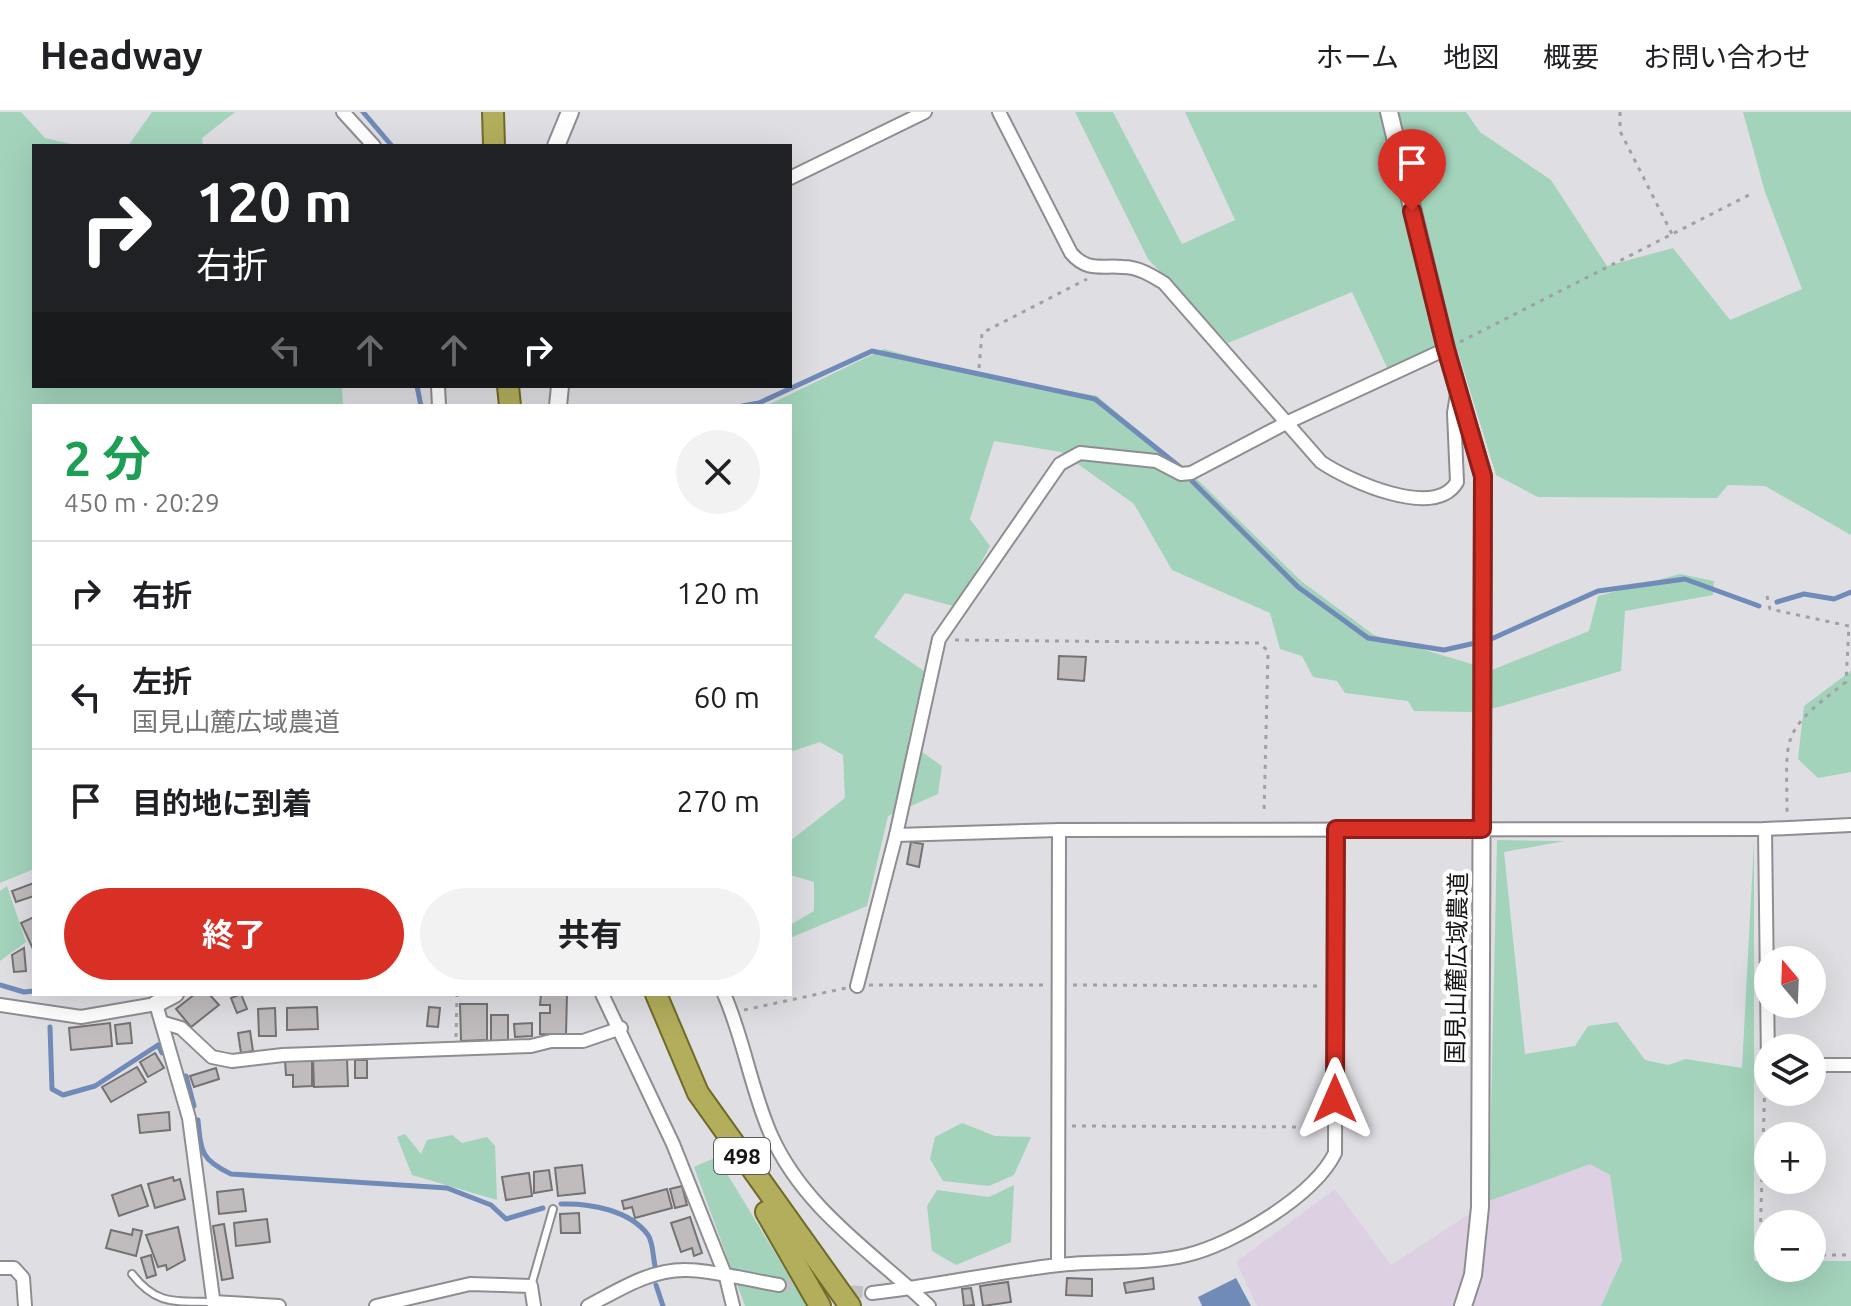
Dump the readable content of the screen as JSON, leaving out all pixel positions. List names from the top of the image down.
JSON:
{
  "streets": {
    "highway": ["498"],
    "street": ["国見山麓広域農道"]
  },
  "north": "top",
  "page": {
    "header": "Headway",
    "nav": [
      "ホーム",
      "地図",
      "概要",
      "お問い合わせ"
    ],
    "turn": ["120 m", "右折"],
    "heading": ["2 分", "450 m · 20:29"],
    "list": [
      {
        "name": "右折",
        "value": "120 m"
      },
      {
        "name": "左折",
        "note": "国見山麓広域農道",
        "value": "60 m"
      },
      {
        "name": "目的地に到着",
        "value": "270 m"
      }
    ],
    "buttons": ["終了", "共有"],
    "map_buttons": ["+", "−"]
  }
}
